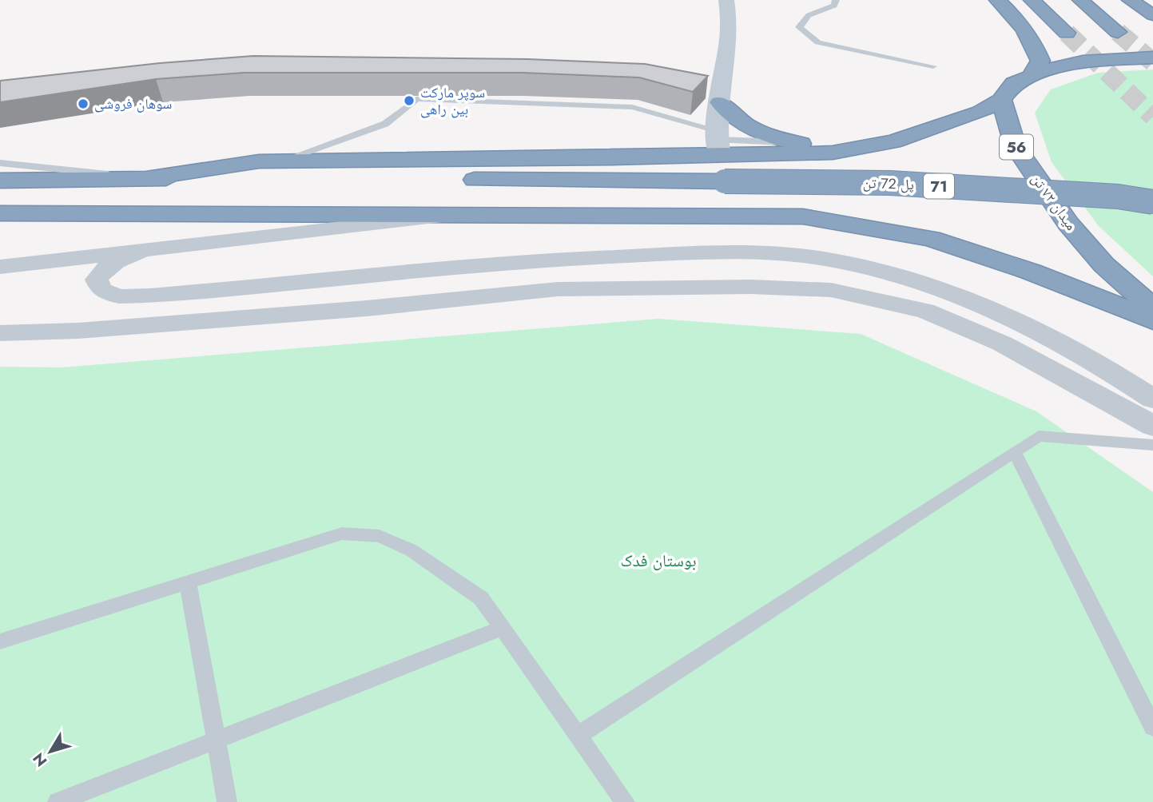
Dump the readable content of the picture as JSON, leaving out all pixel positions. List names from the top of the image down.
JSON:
{
  "streets": {
    "highway": [
      "56",
      "پل 72 تن",
      "71",
      "میدان ۷۲ تن"
    ]
  },
  "parks": ["بوستان فدک"],
  "places": ["سوپر مارکت بین راهی", "سوهان فروشی"],
  "north": "bottom left"
}
